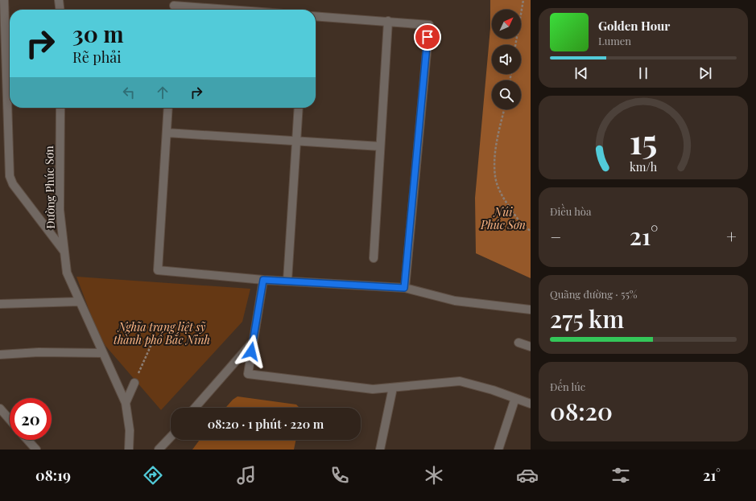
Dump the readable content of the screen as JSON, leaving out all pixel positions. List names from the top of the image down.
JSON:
{
  "streets": {
    "street": ["Đường Phúc Sơn"]
  },
  "parks": ["Núi Phúc Sơn", "Nghĩa trang liệt sỹ thành phố Bắc Ninh"],
  "north": "top right",
  "page": {
    "turn": ["30 m", "Rẽ phải"],
    "song": ["Golden Hour", "Lumen"],
    "tile": [
      "Điều hòa",
      ["Quãng đường · 55%", "275 km"],
      ["Đến lúc", "08:20"]
    ],
    "heat": ["−", "21°", "+"],
    "limit": "20",
    "trip": "08:20 · 1 phút · 220 m",
    "tabs": ["08:19", "21°"],
    "gauge": ["15", "km/h"]
  }
}
